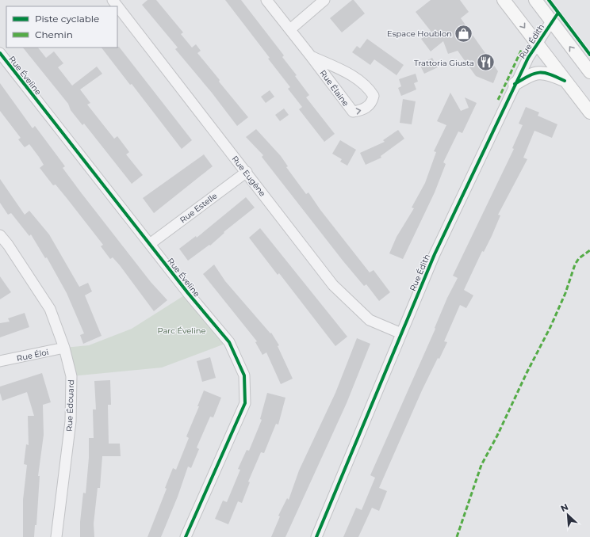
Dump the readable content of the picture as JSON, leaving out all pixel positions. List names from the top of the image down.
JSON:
{
  "streets": {
    "street": [
      "Rue Édith",
      "Rue Éveline",
      "Rue Élaine",
      "Rue Eugène",
      "Rue Estelle",
      "Rue Éloi",
      "Rue Édouard"
    ]
  },
  "crossings": [
    ["Rue Édith", "Rue Eugène"],
    ["Rue Éveline", "Rue Estelle"],
    ["Rue Eugène", "Rue Estelle"],
    ["Rue Éloi", "Rue Édouard"]
  ],
  "parks": ["Parc Éveline"],
  "places": {
    "shop": ["Espace Houblon"],
    "restaurant": ["Trattoria Giusta"]
  },
  "legend": ["Piste cyclable", "Chemin"],
  "north": "top left"
}
